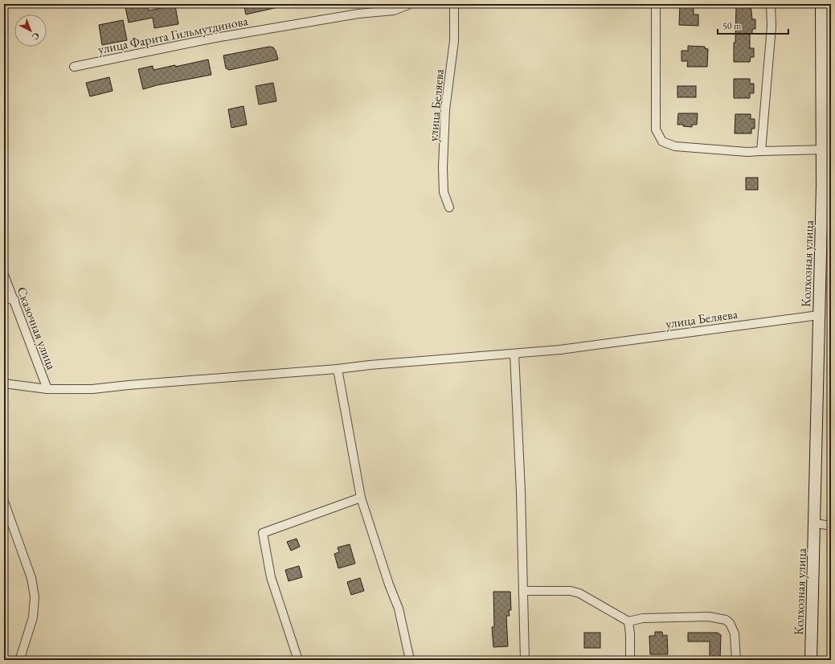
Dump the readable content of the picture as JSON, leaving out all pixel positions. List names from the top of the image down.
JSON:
{
  "streets": {
    "main road": ["Колхозная улица"],
    "street": ["улица Фарита Гильмутдинова", "улица Беляева", "Сказочная улица"]
  },
  "crossings": [
    ["улица Беляева", "Колхозная улица"],
    ["улица Беляева", "Сказочная улица"]
  ],
  "scale_bar": "50 m",
  "north": "bottom right"
}
